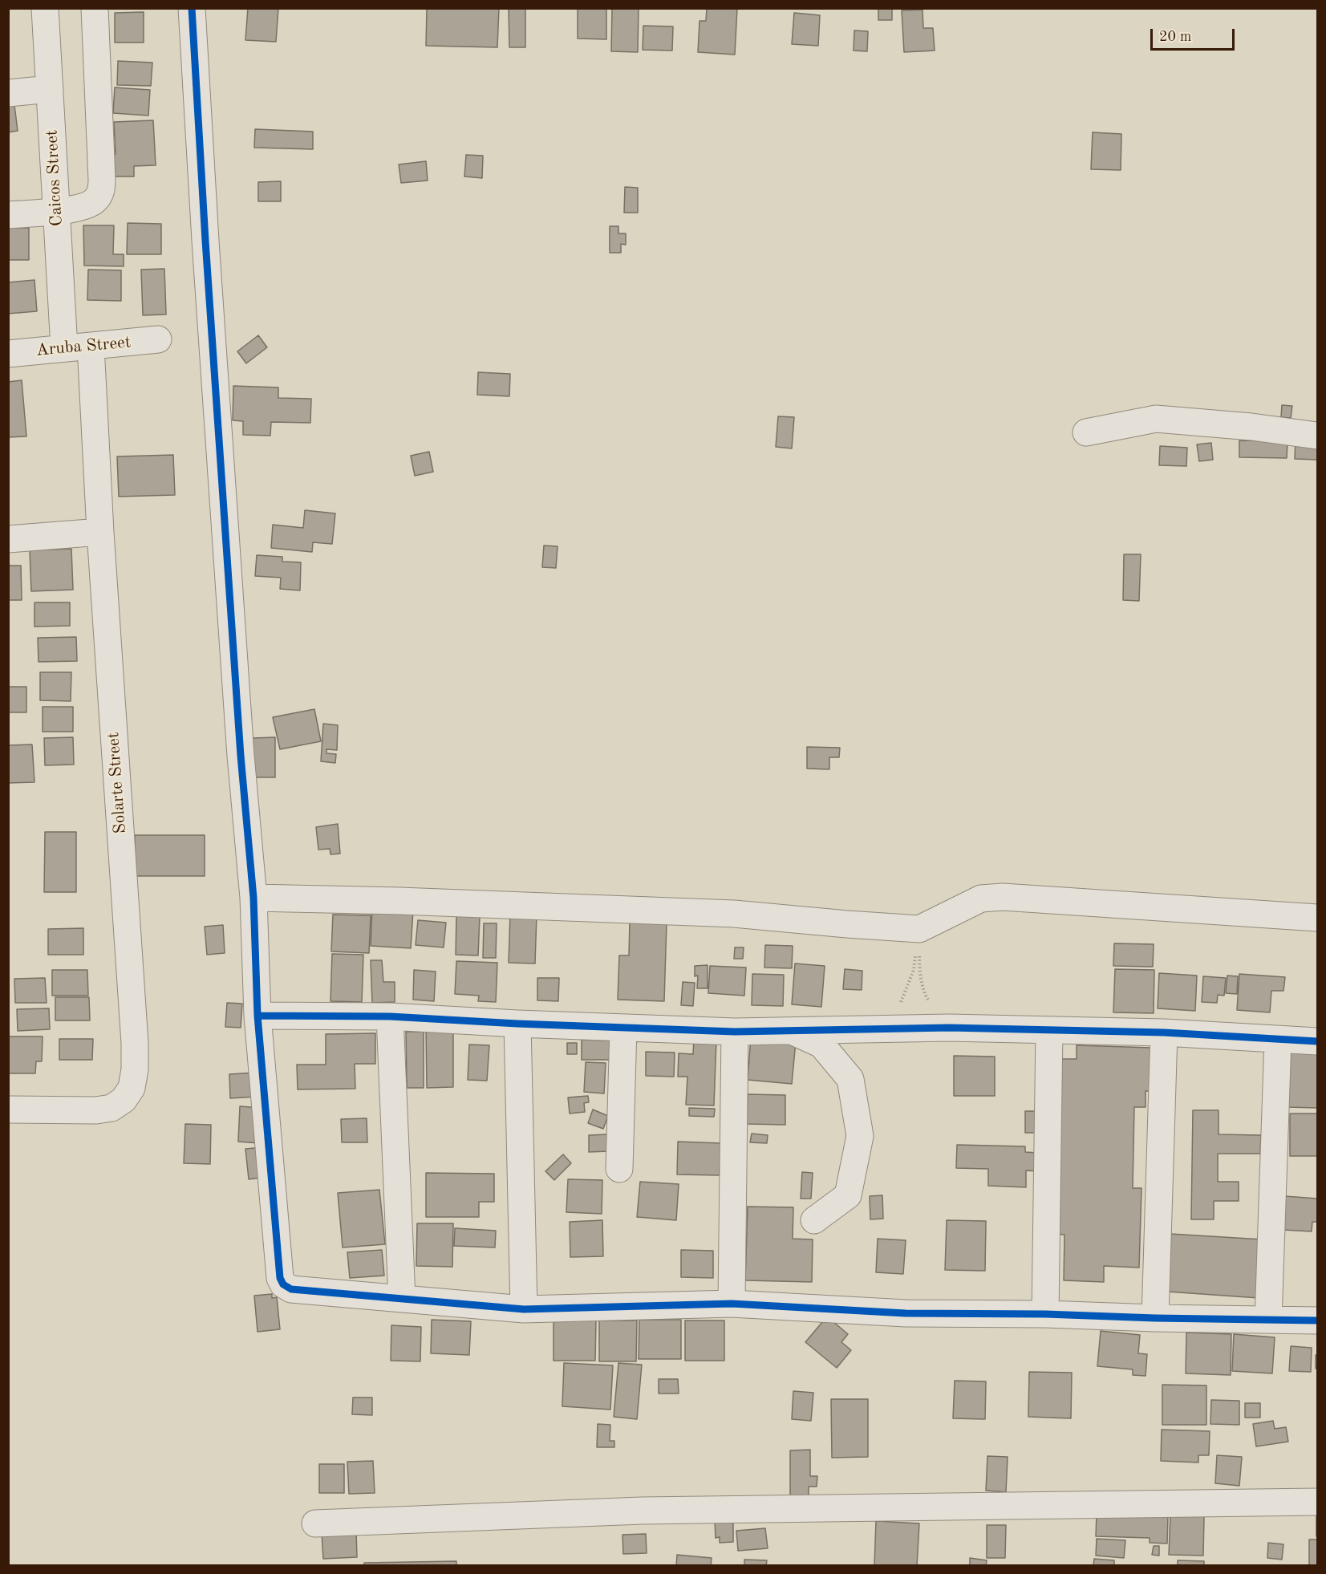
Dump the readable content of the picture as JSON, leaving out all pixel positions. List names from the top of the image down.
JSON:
{
  "streets": {
    "street": ["Caicos Street", "Aruba Street", "Solarte Street"]
  },
  "crossings": [
    ["Caicos Street", "Aruba Street"],
    ["Aruba Street", "Solarte Street"]
  ],
  "scale_bar": "20 m"
}
